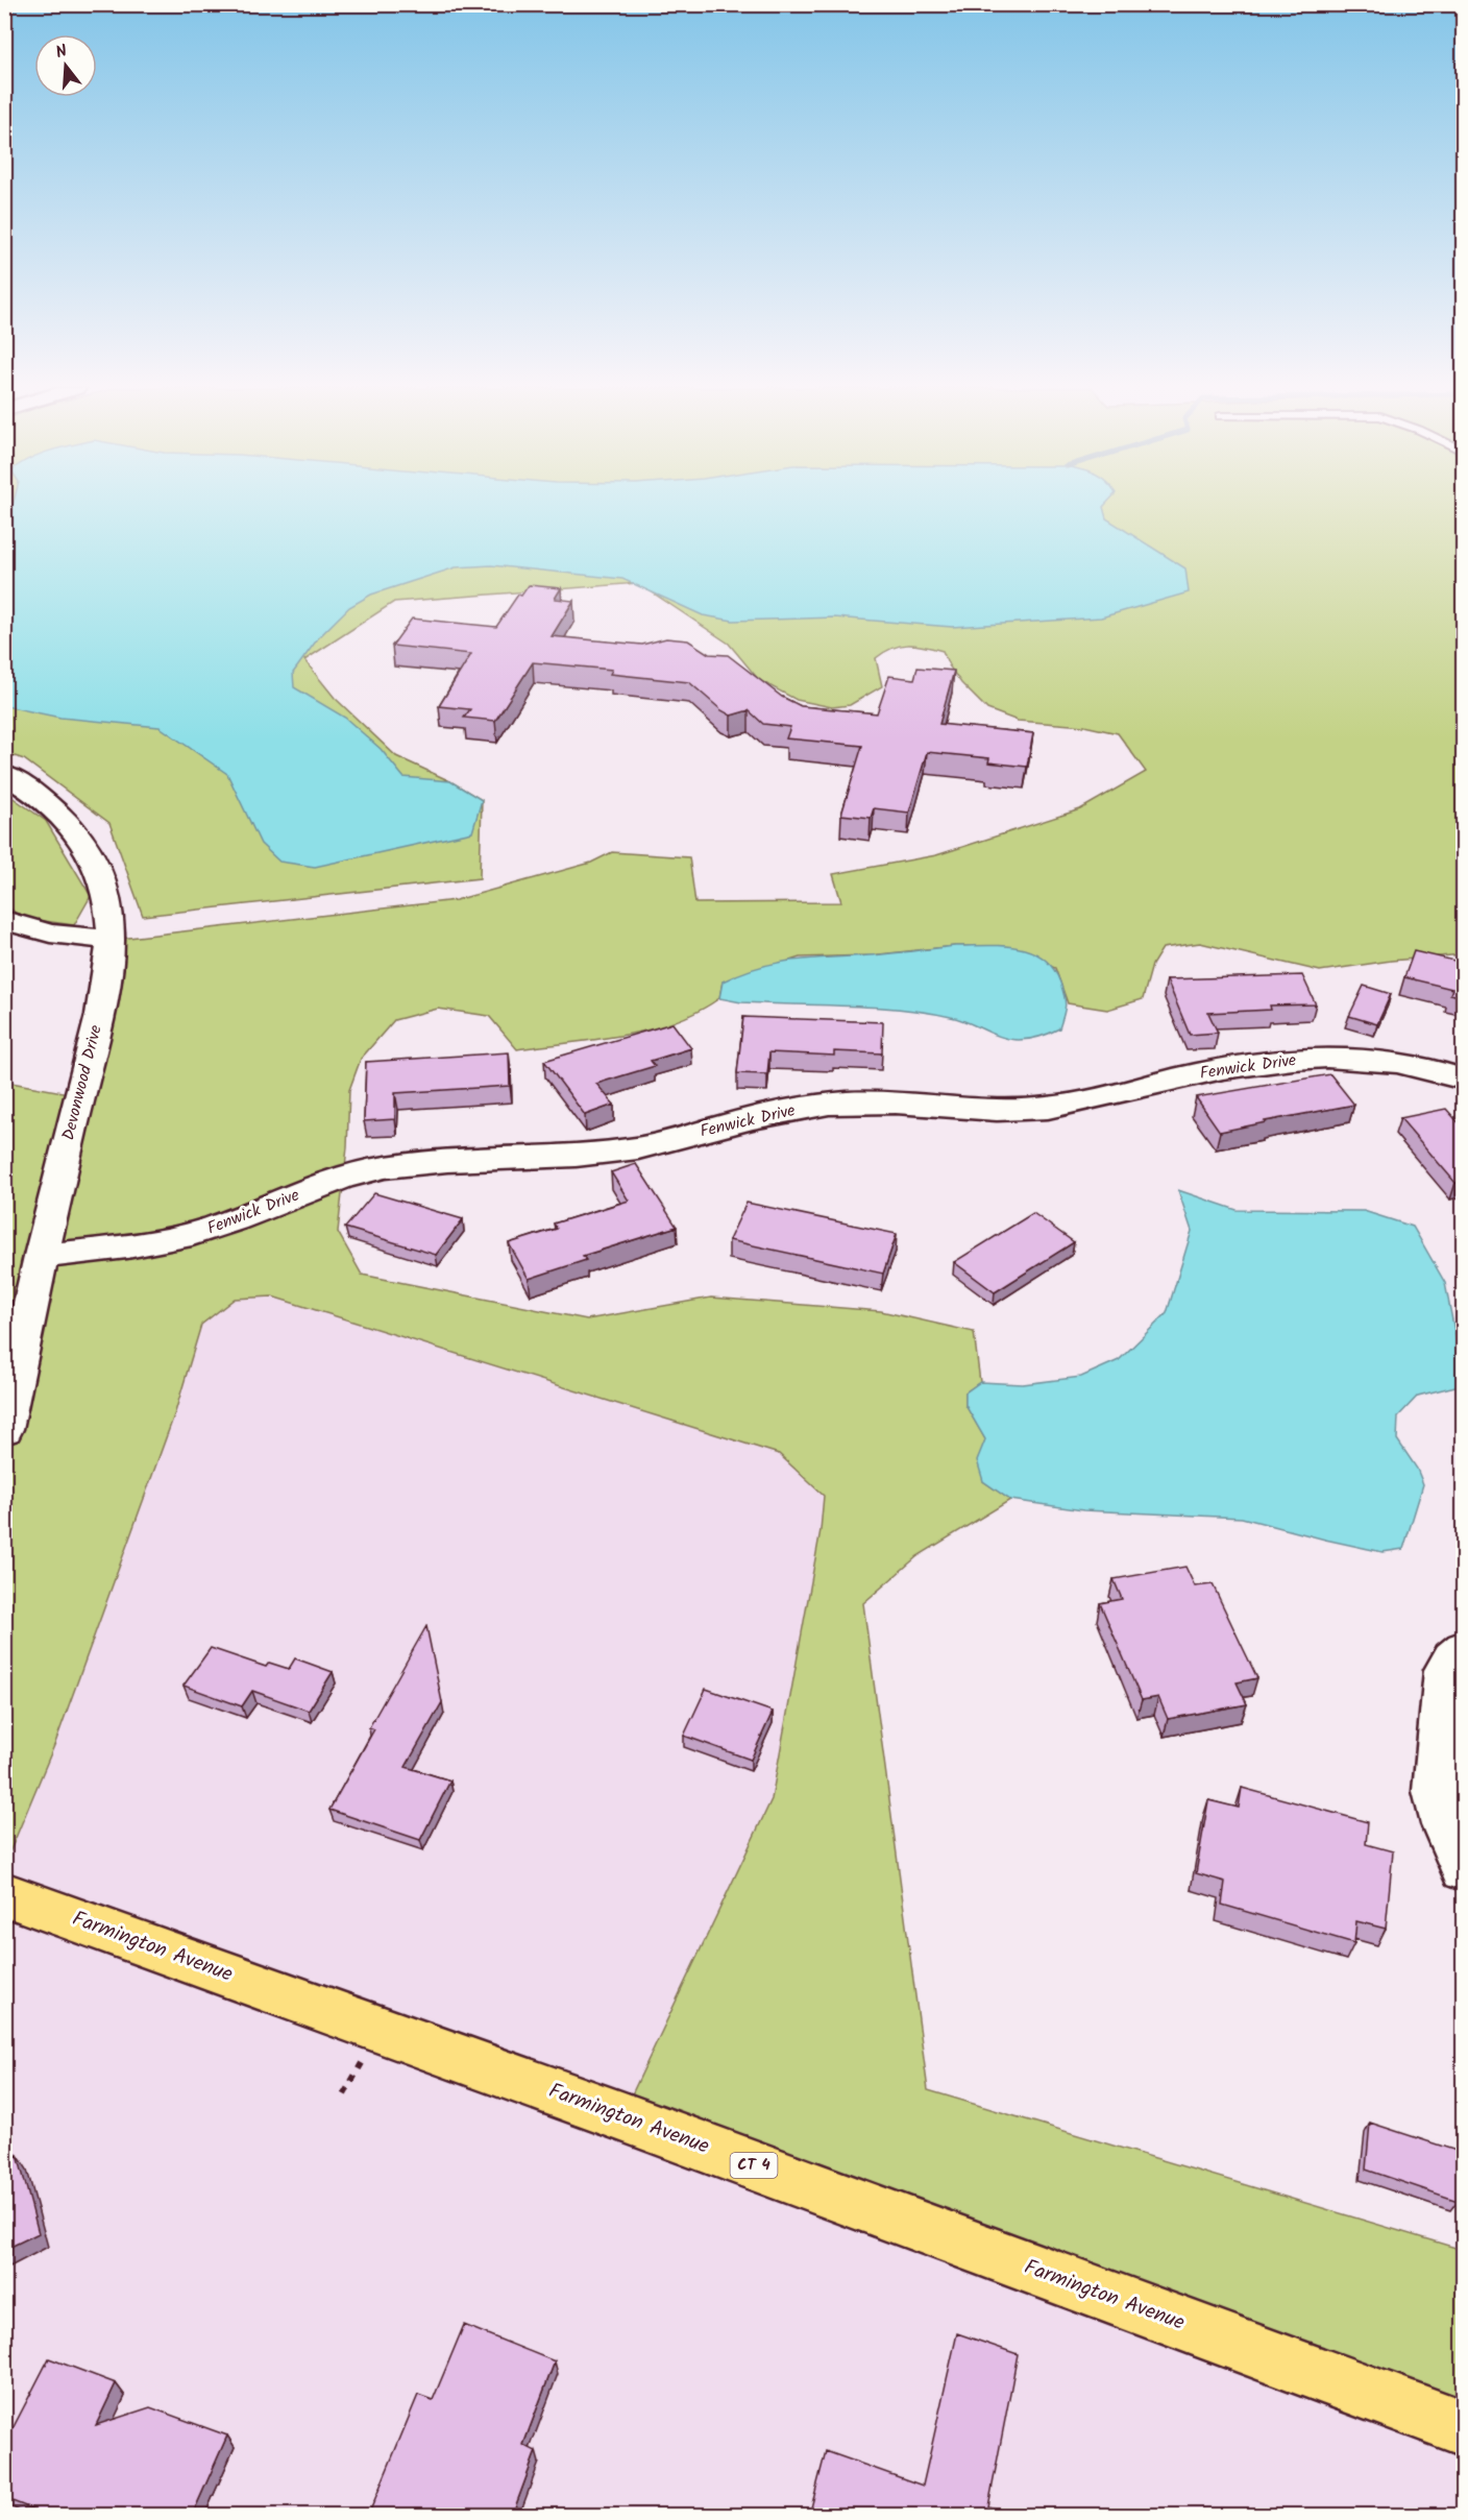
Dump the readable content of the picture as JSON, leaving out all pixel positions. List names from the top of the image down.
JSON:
{
  "streets": {
    "main road": ["Farmington Avenue", "CT 4"],
    "street": ["Fenwick Drive", "Devonwood Drive"]
  },
  "crossings": [
    ["Fenwick Drive", "Devonwood Drive"]
  ],
  "north": "top"
}
